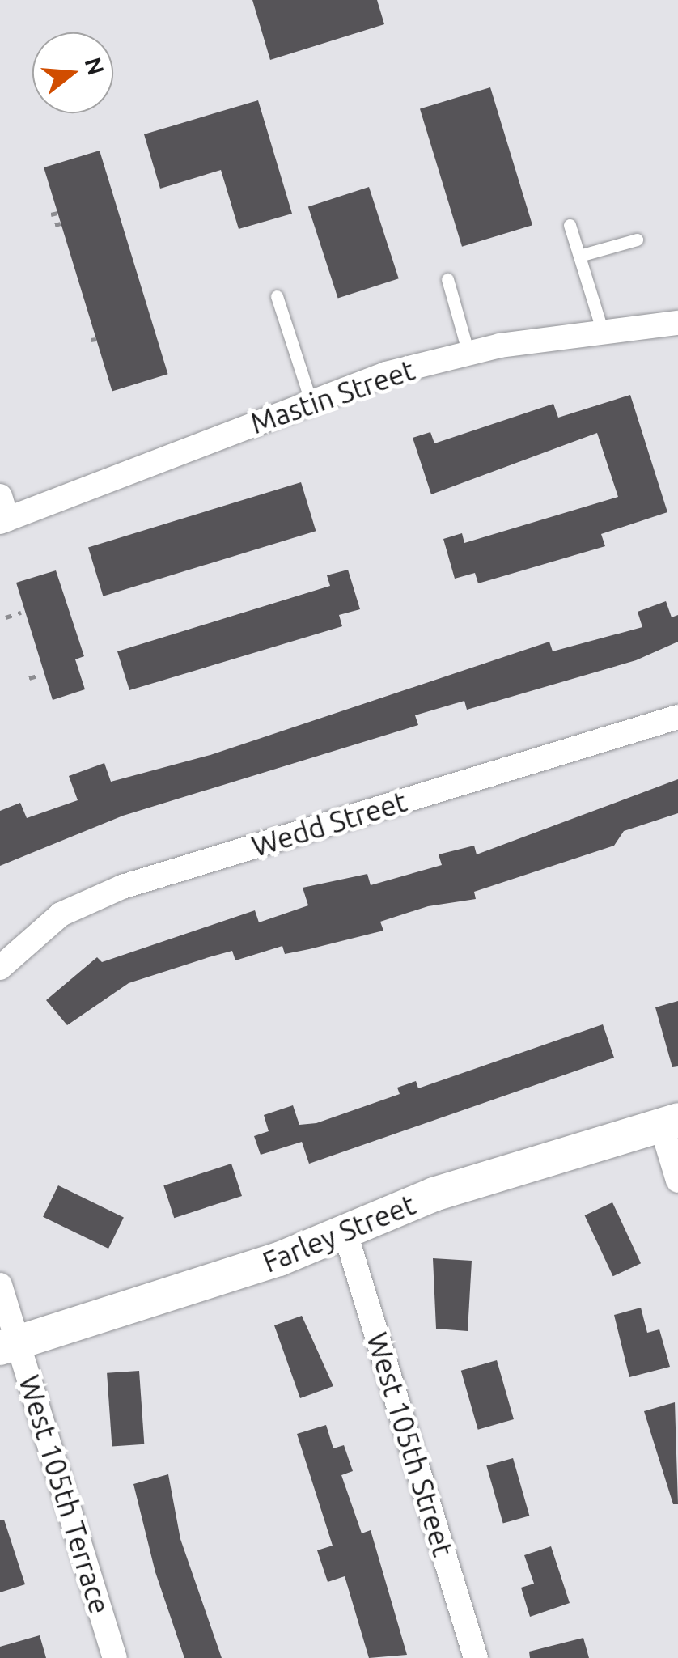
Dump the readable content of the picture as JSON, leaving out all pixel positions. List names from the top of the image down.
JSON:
{
  "streets": {
    "street": [
      "Mastin Street",
      "Wedd Street",
      "Farley Street",
      "West 105th Street",
      "West 105th Terrace"
    ]
  },
  "crossings": [
    ["Farley Street", "West 105th Street"],
    ["Farley Street", "West 105th Terrace"]
  ],
  "north": "right"
}
